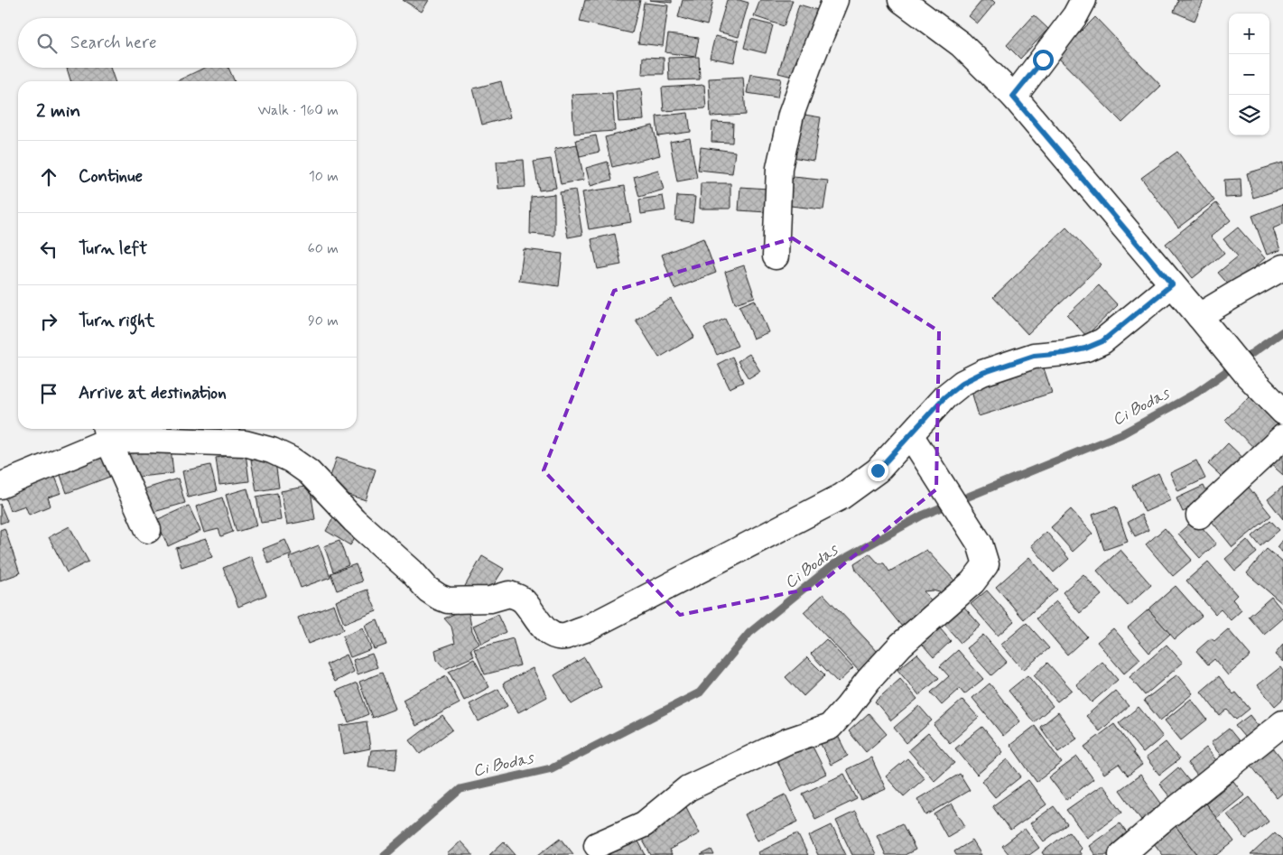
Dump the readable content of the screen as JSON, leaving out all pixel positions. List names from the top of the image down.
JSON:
{
  "water": ["Ci Bodas"],
  "page": {
    "map_buttons": ["+", "−"],
    "search": "Search here",
    "heading": ["2 min", "Walk · 160 m"],
    "list": [
      ["Continue", "10 m"],
      ["Turn left", "60 m"],
      ["Turn right", "90 m"],
      "Arrive at destination"
    ]
  }
}
